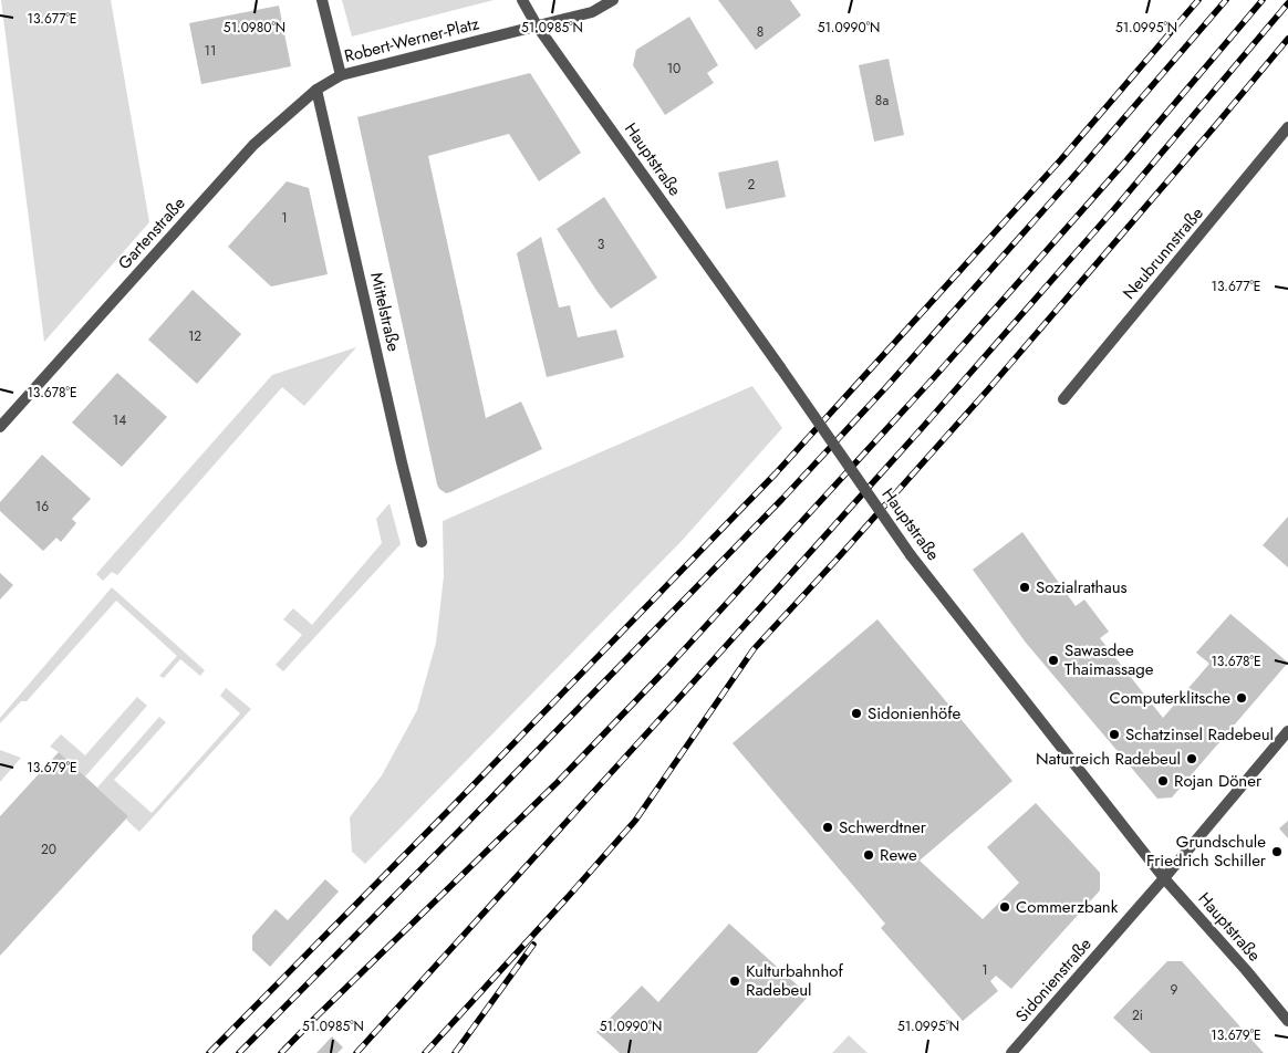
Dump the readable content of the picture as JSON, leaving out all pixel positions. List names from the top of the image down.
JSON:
{
  "streets": {
    "street": [
      "Robert-Werner-Platz",
      "Hauptstraße",
      "Gartenstraße",
      "Neubrunnstraße",
      "Mittelstraße",
      "Sidonienstraße"
    ]
  },
  "crossings": [
    ["Robert-Werner-Platz", "Hauptstraße"],
    ["Robert-Werner-Platz", "Gartenstraße"],
    ["Hauptstraße", "Sidonienstraße"],
    ["Gartenstraße", "Mittelstraße"]
  ],
  "places": [
    "Sozialrathaus",
    "Sawasdee Thaimassage",
    "Computerklitsche",
    "Sidonienhöfe",
    "Schatzinsel Radebeul",
    "Naturreich Radebeul",
    "Rojan Döner",
    "Schwerdtner",
    "Grundschule Friedrich Schiller",
    "Rewe",
    "Commerzbank",
    "Kulturbahnhof Radebeul"
  ],
  "house_numbers": [
    "8",
    "11",
    "10",
    "8a",
    "2",
    "1",
    "3",
    "12",
    "14",
    "16",
    "20",
    "1",
    "9",
    "2i"
  ],
  "coordinates": [
    "13.677°E",
    "51.0980°N",
    "51.0985°N",
    "51.0990°N",
    "51.0995°N",
    "13.678°E",
    "13.679°E"
  ]
}
